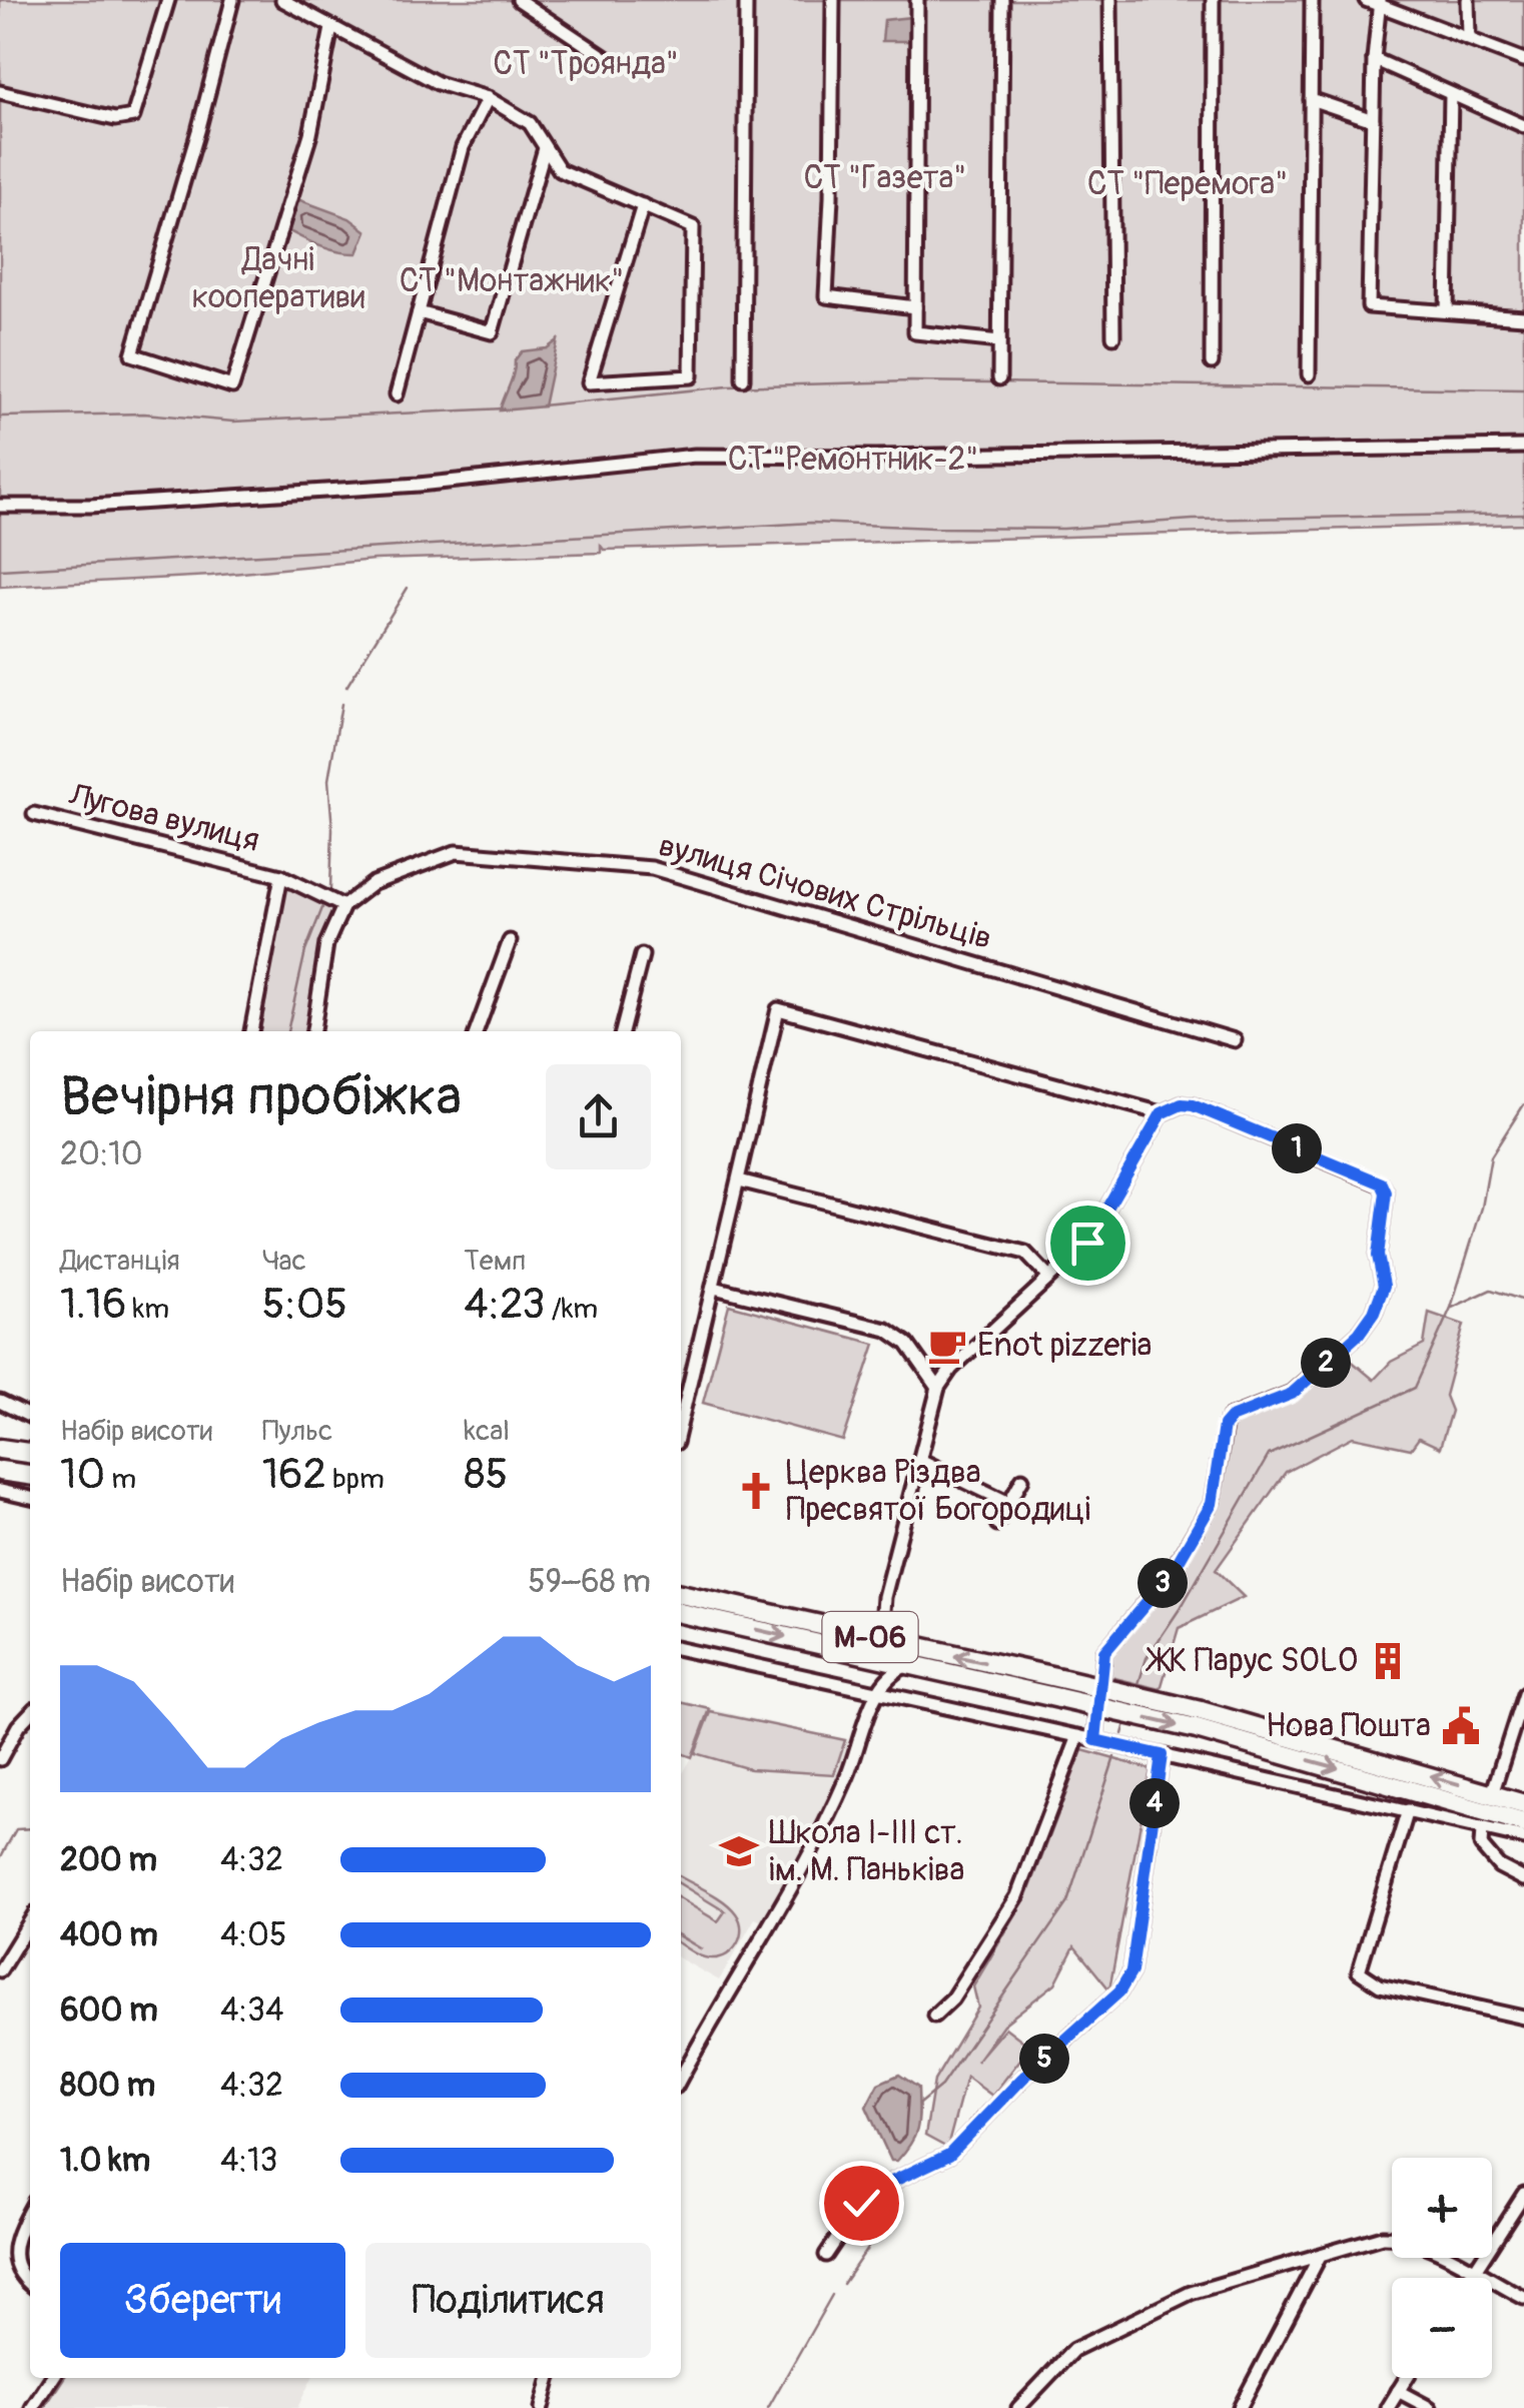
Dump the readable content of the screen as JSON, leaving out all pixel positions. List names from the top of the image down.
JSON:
{
  "streets": {
    "highway": ["М-06"],
    "street": ["Лугова вулиця", "вулиця Січових Стрільців"]
  },
  "crossings": [
    ["Лугова вулиця", "вулиця Січових Стрільців"]
  ],
  "parks": [
    "СТ \"Троянда\"",
    "СТ \"Газета\"",
    "СТ \"Перемога\"",
    "Дачні кооперативи",
    "СТ \"Монтажник\"",
    "СТ \"Ремонтник-2\""
  ],
  "places": {
    "cafe": ["Enot pizzeria"],
    "church": ["Церква Різдва Пресвятої Богородиці"],
    "building": ["ЖК Парус SOLO"],
    "public building": ["Нова Пошта"],
    "school or university": ["Школа І-ІІІ ст. ім. М. Паньківа"]
  },
  "page": {
    "heading": ["Вечірня пробіжка", "20:10"],
    "pins": [
      "1",
      "2",
      "3",
      "4",
      "5"
    ],
    "stats": [
      ["Дистанція", "1.16 km"],
      ["Час", "5:05"],
      ["Темп", "4:23 /km"],
      ["Набір висоти", "10 m"],
      ["Пульс", "162 bpm"],
      ["kcal", "85"]
    ],
    "chart": ["Набір висоти", "59–68 m"],
    "list": [
      {
        "name": "200 m",
        "note": "4:32"
      },
      {
        "name": "400 m",
        "note": "4:05"
      },
      {
        "name": "600 m",
        "note": "4:34"
      },
      {
        "name": "800 m",
        "note": "4:32"
      },
      {
        "name": "1.0 km",
        "note": "4:13"
      }
    ],
    "map_buttons": ["+", "−"],
    "buttons": ["Зберегти", "Поділитися"]
  }
}
